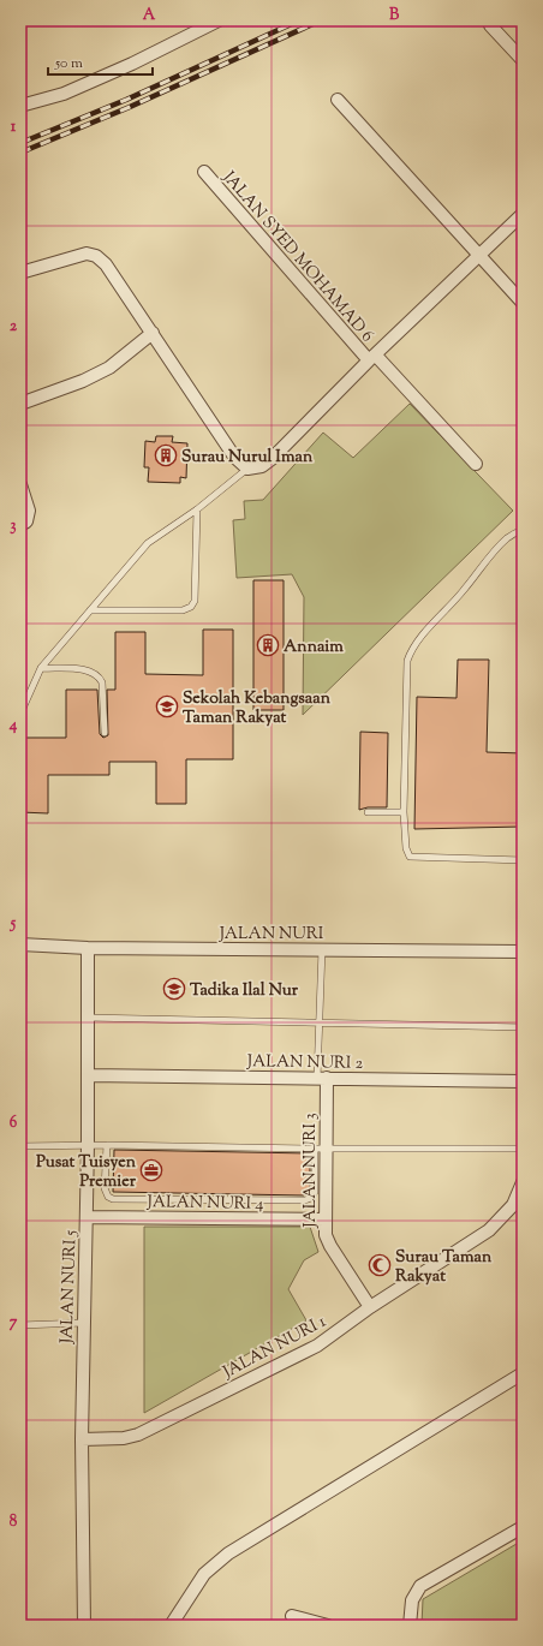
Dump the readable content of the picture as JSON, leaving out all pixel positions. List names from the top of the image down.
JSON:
{
  "streets": {
    "street": [
      "JALAN SYED MOHAMAD 6",
      "JALAN NURI",
      "JALAN NURI 2",
      "JALAN NURI 3",
      "JALAN NURI 4",
      "JALAN NURI 5",
      "JALAN NURI 1"
    ]
  },
  "crossings": [
    ["JALAN NURI", "JALAN NURI 5"],
    ["JALAN NURI 2", "JALAN NURI 3"],
    ["JALAN NURI 2", "JALAN NURI 5"],
    ["JALAN NURI 3", "JALAN NURI 4"],
    ["JALAN NURI 3", "JALAN NURI 1"],
    ["JALAN NURI 4", "JALAN NURI 5"],
    ["JALAN NURI 5", "JALAN NURI 1"]
  ],
  "places": {
    "building": ["Surau Nurul Iman", "Annaim"],
    "school or university": ["Sekolah Kebangsaan Taman Rakyat", "Tadika Ilal Nur"],
    "office": ["Pusat Tuisyen Premier"],
    "mosque": ["Surau Taman Rakyat"]
  },
  "scale_bar": "50 m",
  "grid": {
    "columns": ["A", "B"],
    "rows": [
      "1",
      "2",
      "3",
      "4",
      "5",
      "6",
      "7",
      "8"
    ]
  }
}
